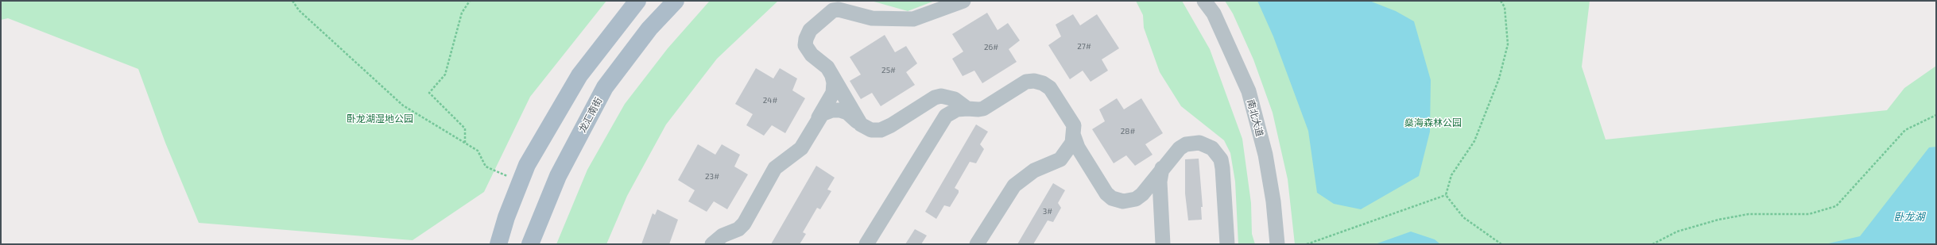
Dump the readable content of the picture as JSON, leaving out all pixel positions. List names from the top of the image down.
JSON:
{
  "streets": {
    "main road": ["龙汇南街"],
    "street": ["南北大道"]
  },
  "water": ["卧龙湖"],
  "parks": ["卧龙湖湿地公园", "燊海森林公园"],
  "house_numbers": [
    "27#",
    "26#",
    "25#",
    "24#",
    "28#",
    "23#",
    "3#"
  ]
}
